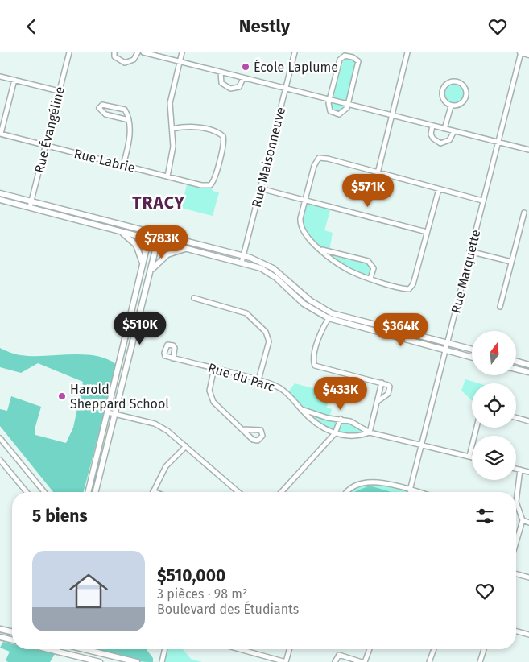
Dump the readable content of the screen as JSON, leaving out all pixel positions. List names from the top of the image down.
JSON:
{
  "streets": {
    "street": [
      "Rue Évangéline",
      "Rue Maisonneuve",
      "Rue Labrie",
      "Rue Marquette",
      "Rue du Parc"
    ]
  },
  "crossings": [
    ["Rue Évangéline", "Rue Labrie"],
    ["Rue Marquette", "Rue du Parc"]
  ],
  "districts": ["TRACY"],
  "places": ["École Laplume", "Harold Sheppard School"],
  "north": "top",
  "page": {
    "header": "Nestly",
    "price": [
      "$571K",
      "$783K",
      "$510K",
      "$364K",
      "$433K"
    ],
    "heading": "5 biens",
    "list": [
      {
        "name": "$510,000",
        "note": "3 pièces · 98 m² · Boulevard des Étudiants"
      }
    ]
  }
}
